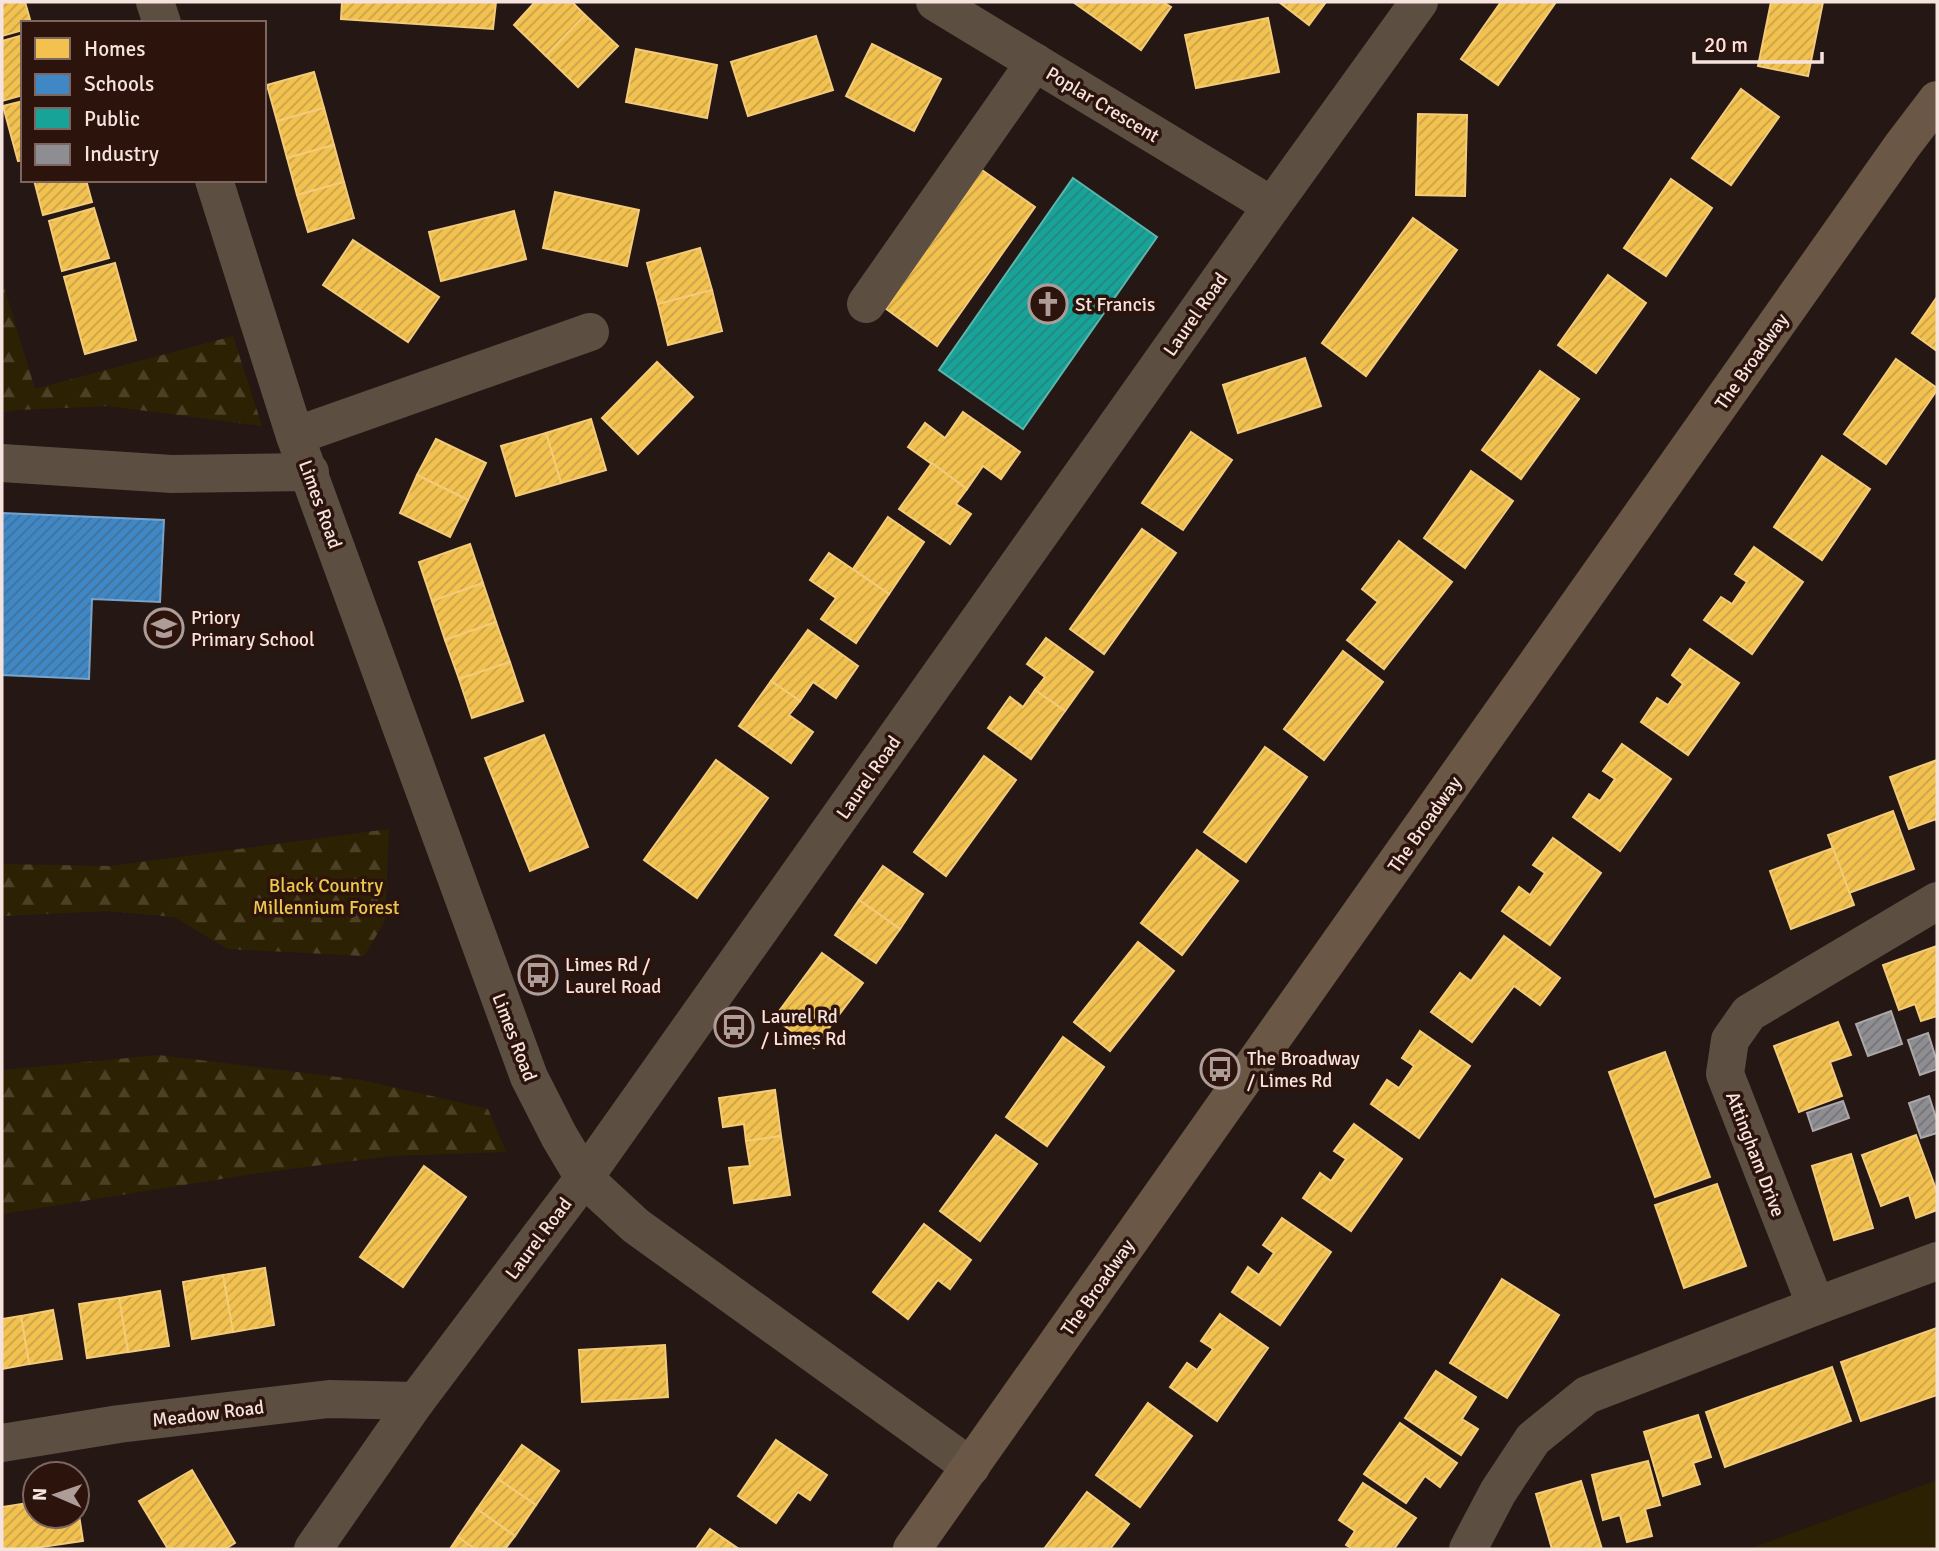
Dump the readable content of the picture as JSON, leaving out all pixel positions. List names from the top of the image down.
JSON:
{
  "streets": {
    "main road": ["The Broadway"],
    "street": [
      "Poplar Crescent",
      "Laurel Road",
      "Limes Road",
      "Attingham Drive",
      "Meadow Road"
    ]
  },
  "crossings": [
    ["Poplar Crescent", "Laurel Road"],
    ["Laurel Road", "Limes Road"],
    ["Laurel Road", "Meadow Road"],
    ["The Broadway", "Limes Road"]
  ],
  "parks": ["Black Country Millennium Forest"],
  "places": {
    "church": ["St Francis"],
    "school or university": ["Priory Primary School"],
    "bus stop": ["Limes Rd / Laurel Road", "Laurel Rd / Limes Rd", "The Broadway / Limes Rd"]
  },
  "legend": [
    "Homes",
    "Schools",
    "Public",
    "Industry"
  ],
  "scale_bar": "20 m",
  "north": "left"
}
